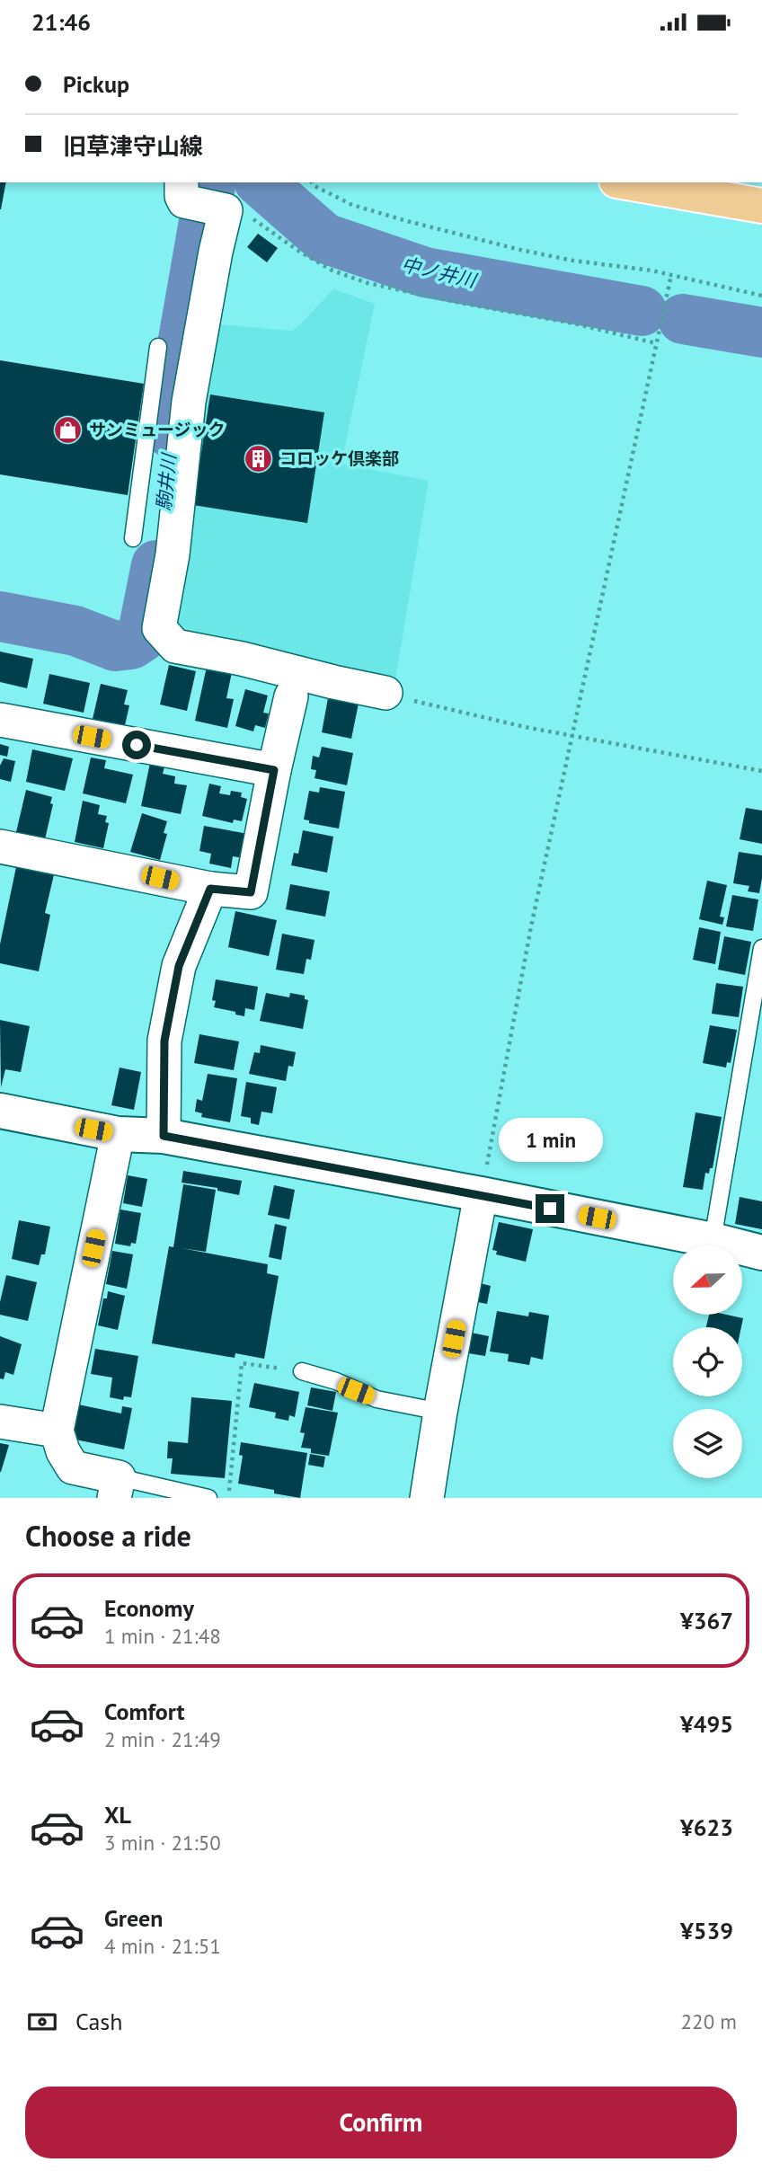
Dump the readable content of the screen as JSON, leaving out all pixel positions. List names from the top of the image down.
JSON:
{
  "water": ["中ノ井川", "駒井川"],
  "places": {
    "shop": ["サンミュージック"],
    "building": ["コロッケ倶楽部"]
  },
  "north": "left",
  "page": {
    "status": "21:46",
    "banner": ["Pickup", "旧草津守山線"],
    "bubble": "1 min",
    "heading": "Choose a ride",
    "list": [
      {
        "name": "Economy",
        "note": "1 min · 21:48",
        "value": "¥367"
      },
      {
        "name": "Comfort",
        "note": "2 min · 21:49",
        "value": "¥495"
      },
      {
        "name": "XL",
        "note": "3 min · 21:50",
        "value": "¥623"
      },
      {
        "name": "Green",
        "note": "4 min · 21:51",
        "value": "¥539"
      }
    ],
    "pay": ["Cash", "220 m"],
    "buttons": "Confirm"
  }
}
